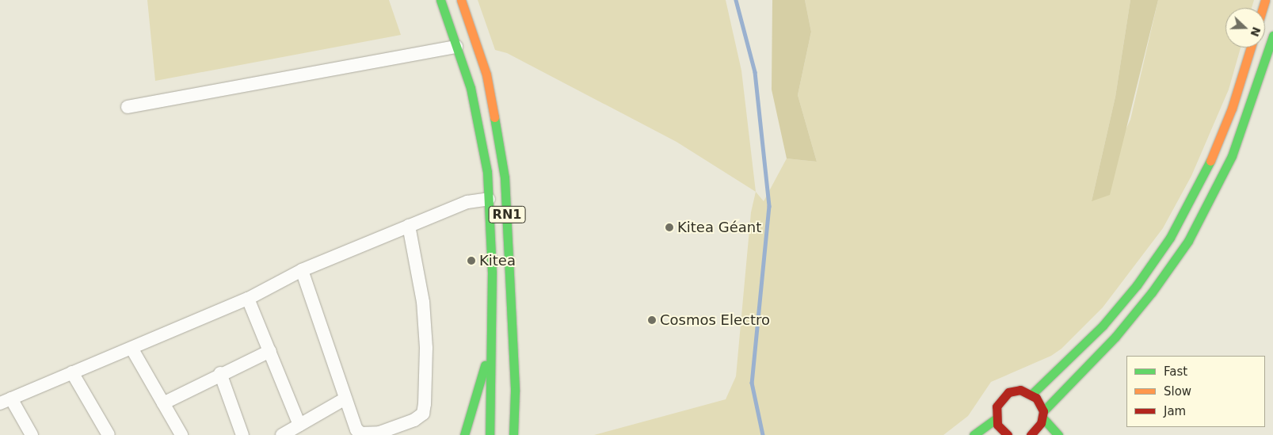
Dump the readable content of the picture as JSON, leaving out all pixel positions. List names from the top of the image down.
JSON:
{
  "streets": {
    "main road": ["RN1"]
  },
  "places": ["Kitea Géant", "Kitea", "Cosmos Electro"],
  "legend": ["Fast", "Slow", "Jam"],
  "north": "right"
}
